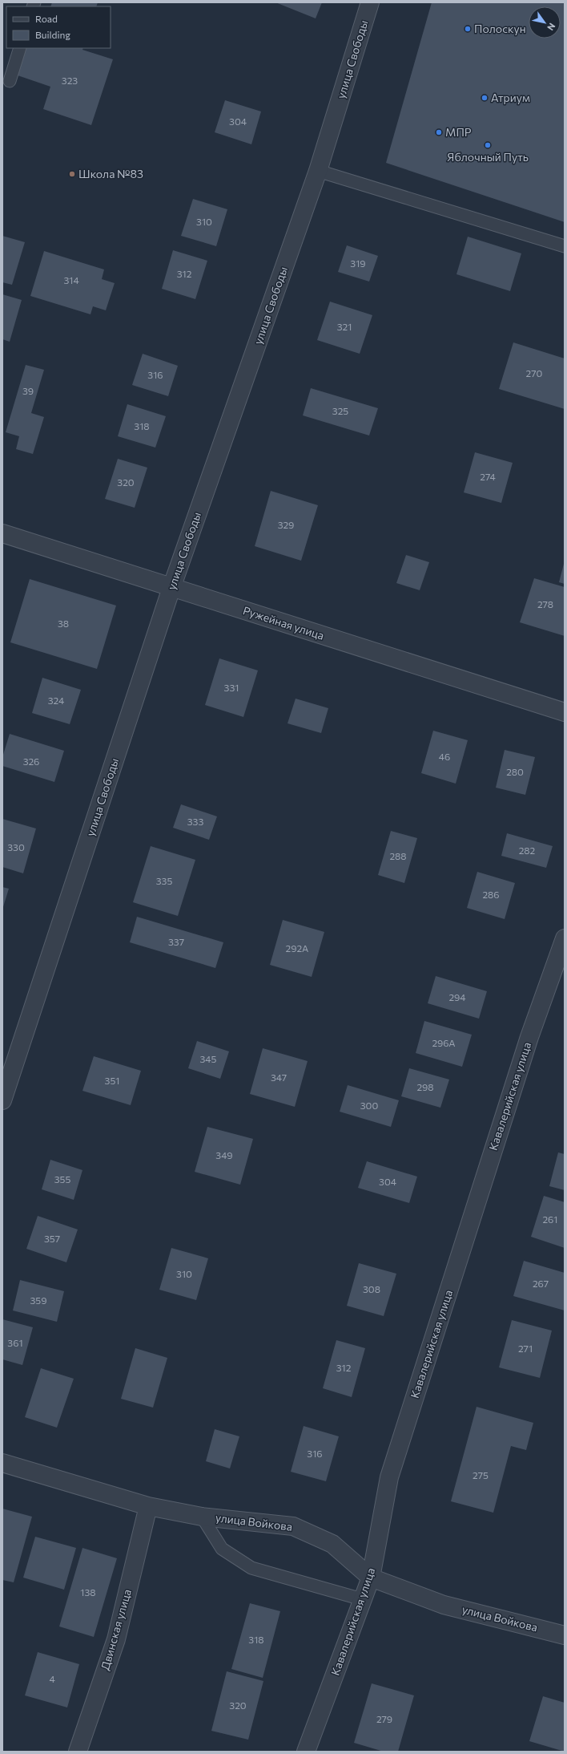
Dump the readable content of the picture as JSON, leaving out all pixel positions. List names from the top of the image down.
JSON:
{
  "streets": {
    "street": [
      "улица Свободы",
      "Ружейная улица",
      "Кавалерийская улица",
      "улица Войкова",
      "Двинская улица"
    ]
  },
  "crossings": [
    ["улица Свободы", "Ружейная улица"],
    ["Кавалерийская улица", "улица Войкова"],
    ["улица Войкова", "Двинская улица"]
  ],
  "places": [
    "Полоскун",
    "Атриум",
    "МПР",
    "Яблочный Путь",
    "Школа №83"
  ],
  "house_numbers": [
    "323",
    "304",
    "310",
    "319",
    "312",
    "314",
    "321",
    "270",
    "316",
    "39",
    "325",
    "318",
    "274",
    "320",
    "329",
    "278",
    "38",
    "331",
    "324",
    "46",
    "326",
    "280",
    "333",
    "330",
    "282",
    "288",
    "335",
    "286",
    "337",
    "292А",
    "294",
    "296А",
    "345",
    "347",
    "351",
    "298",
    "300",
    "349",
    "355",
    "304",
    "261",
    "357",
    "310",
    "267",
    "308",
    "359",
    "361",
    "271",
    "312",
    "316",
    "275",
    "138",
    "318",
    "4",
    "320",
    "279"
  ],
  "legend": ["Road", "Building"],
  "north": "bottom right"
}
